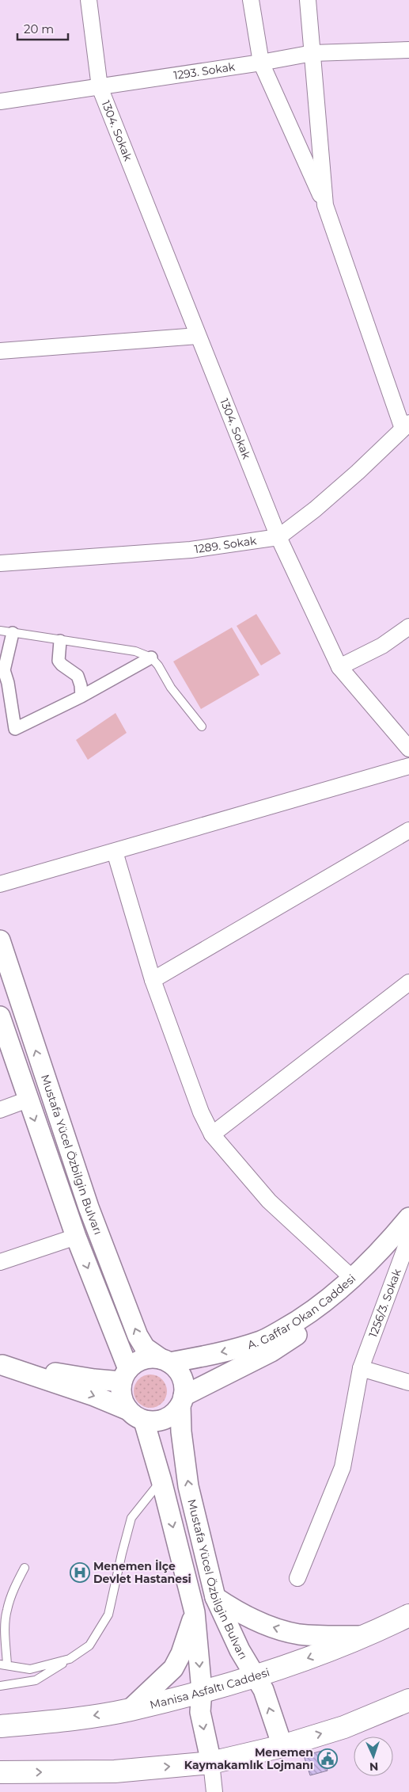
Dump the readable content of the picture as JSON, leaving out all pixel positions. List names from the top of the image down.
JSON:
{
  "streets": {
    "highway": ["Manisa Asfaltı Caddesi"],
    "street": [
      "1293. Sokak",
      "1304. Sokak",
      "1289. Sokak",
      "Mustafa Yücel Özbilgin Bulvarı",
      "1256/3. Sokak",
      "A. Gaffar Okan Caddesi"
    ]
  },
  "crossings": [
    ["1293. Sokak", "1304. Sokak"],
    ["1304. Sokak", "1289. Sokak"],
    ["Mustafa Yücel Özbilgin Bulvarı", "A. Gaffar Okan Caddesi"],
    ["Mustafa Yücel Özbilgin Bulvarı", "Manisa Asfaltı Caddesi"],
    ["1256/3. Sokak", "A. Gaffar Okan Caddesi"]
  ],
  "places": {
    "hospital": ["Menemen İlçe Devlet Hastanesi"],
    "public building": ["Menemen Kaymakamlık Lojmanı"]
  },
  "scale_bar": "20 m",
  "north": "bottom"
}
